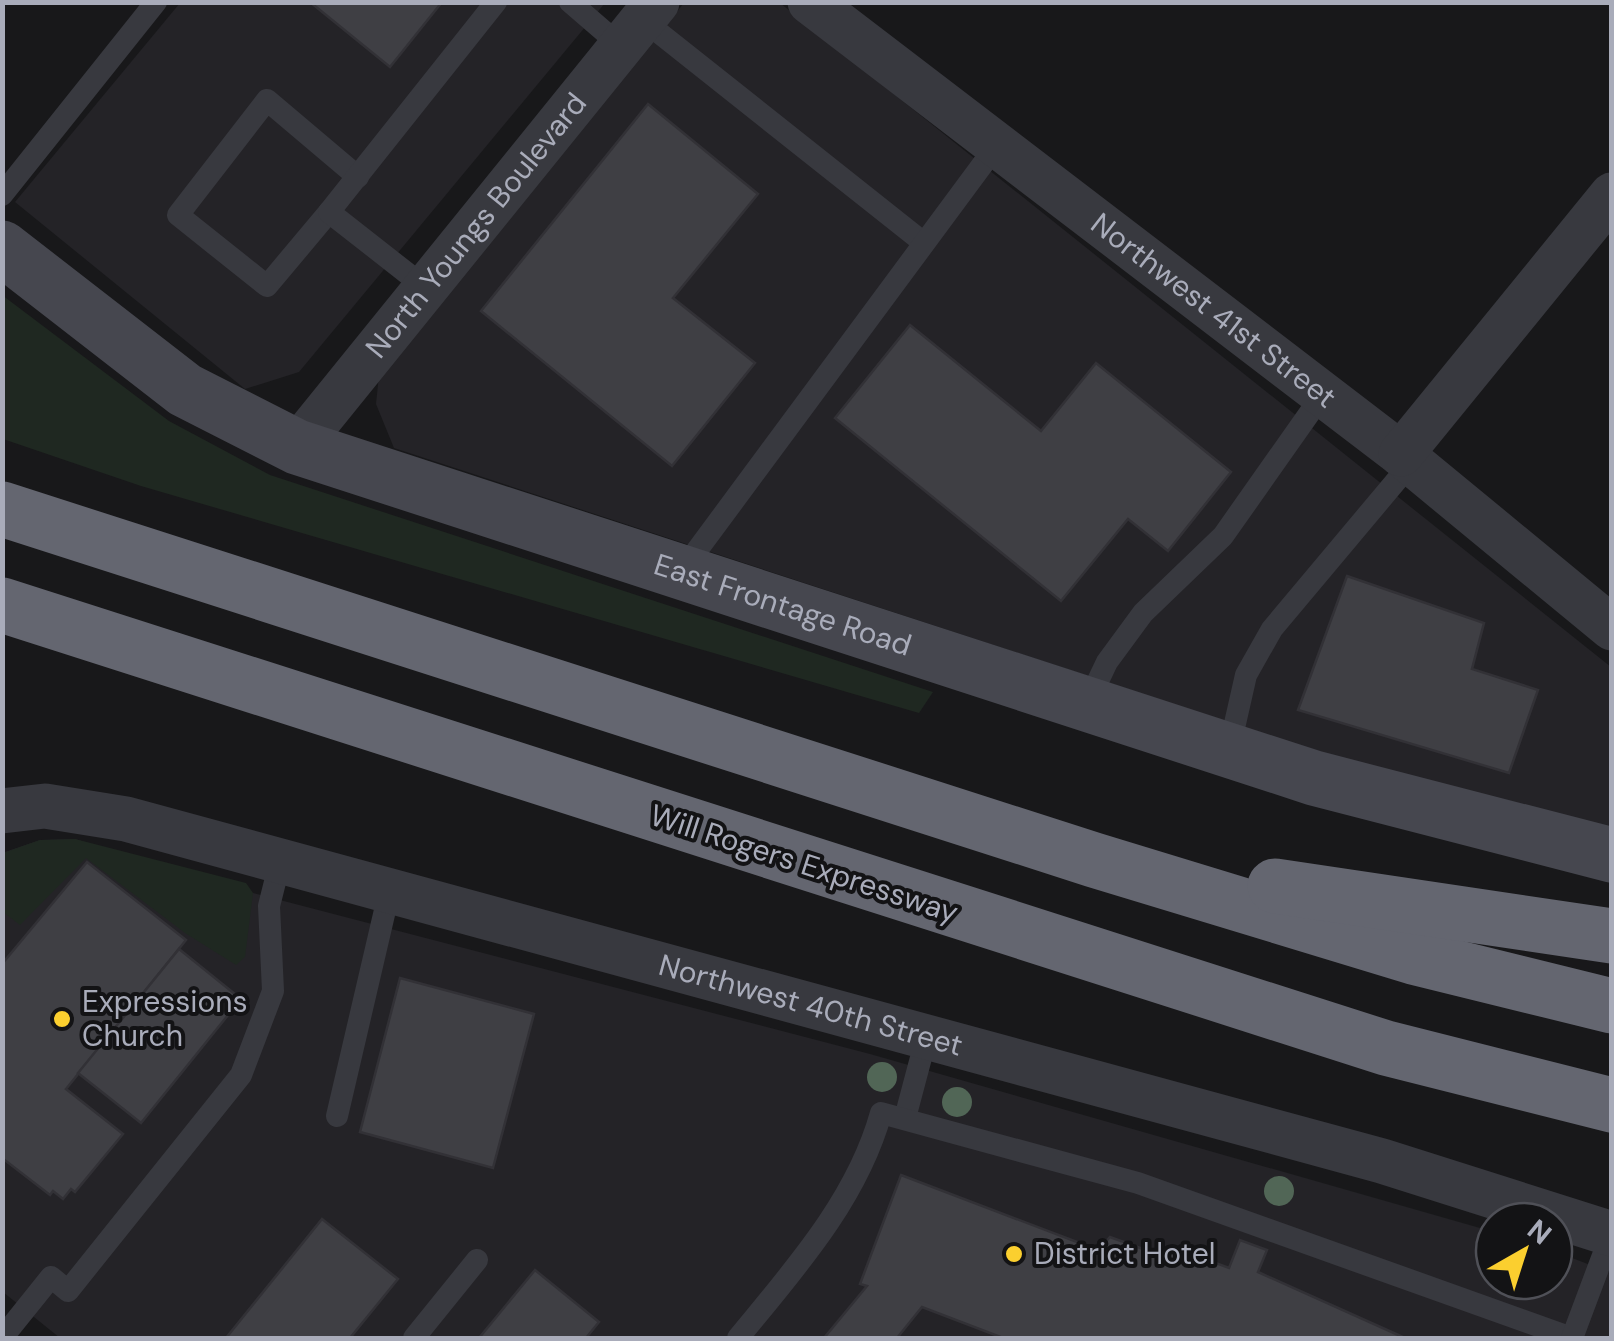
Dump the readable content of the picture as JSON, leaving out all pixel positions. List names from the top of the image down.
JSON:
{
  "streets": {
    "highway": ["Will Rogers Expressway"],
    "main road": ["East Frontage Road"],
    "street": ["North Youngs Boulevard", "Northwest 41st Street", "Northwest 40th Street"]
  },
  "crossings": [
    ["North Youngs Boulevard", "East Frontage Road"]
  ],
  "places": ["Expressions Church", "District Hotel"],
  "north": "top right"
}
